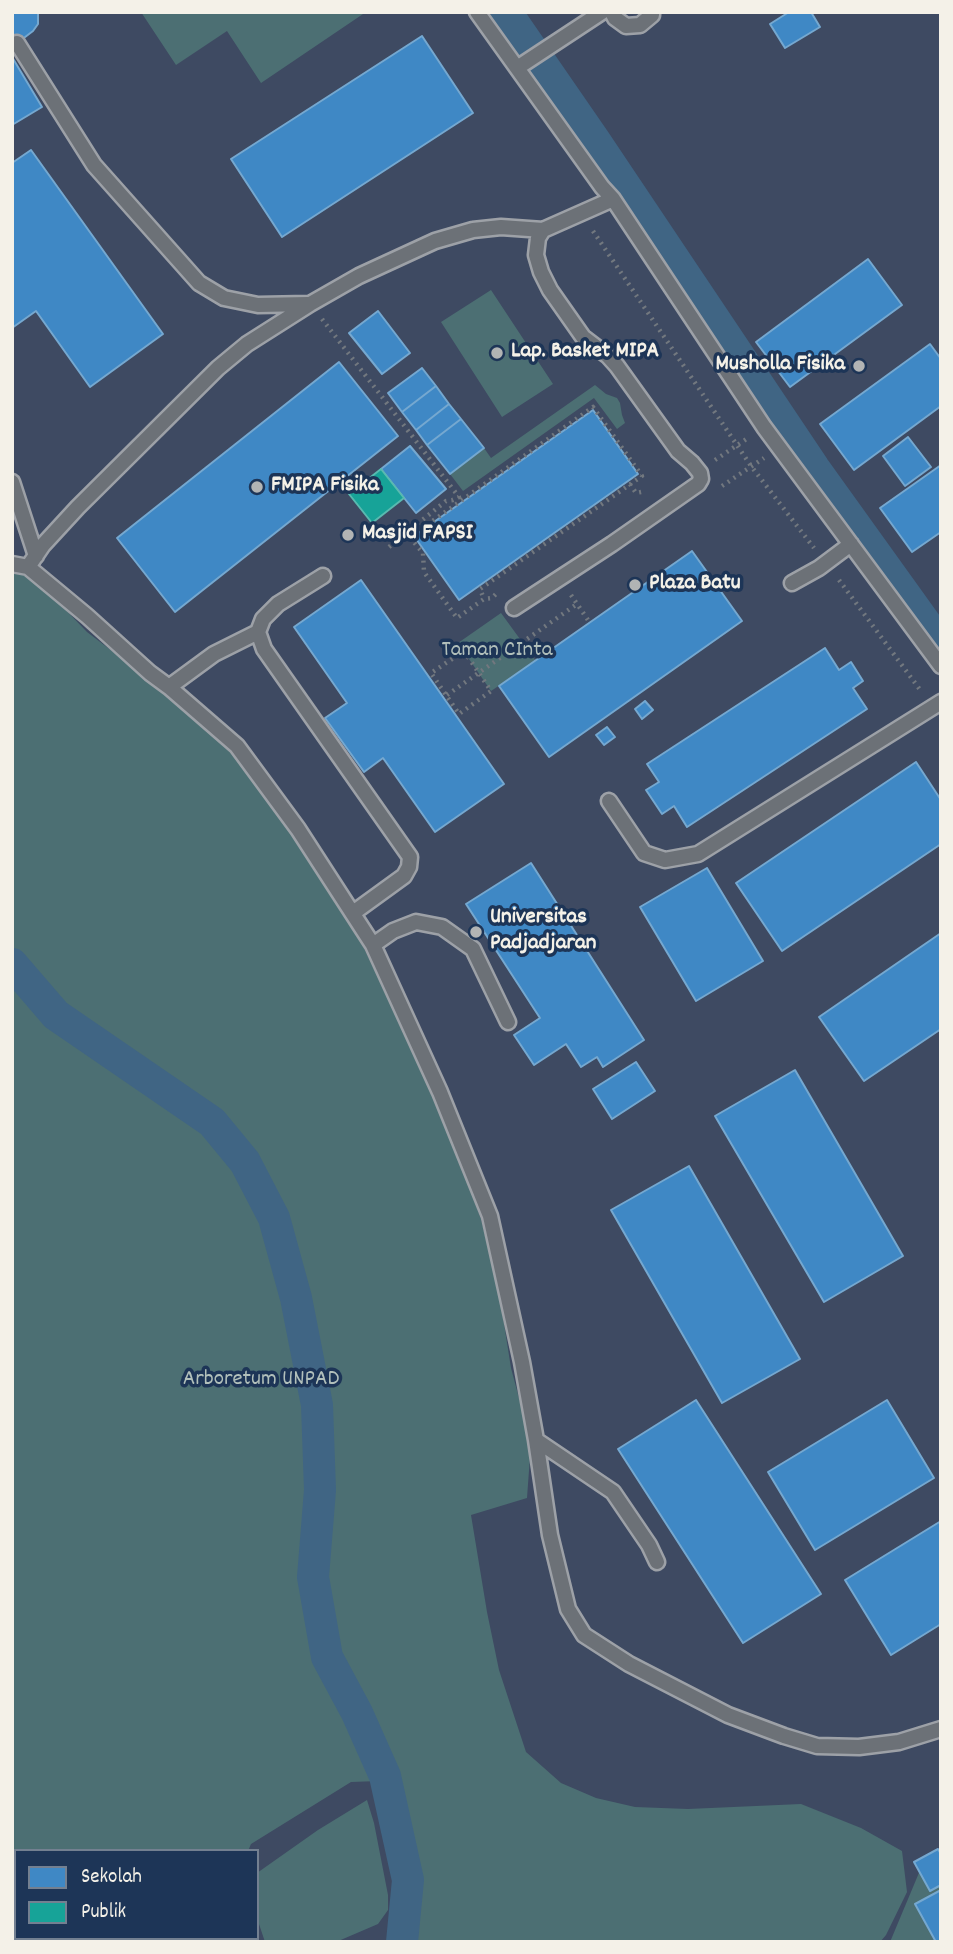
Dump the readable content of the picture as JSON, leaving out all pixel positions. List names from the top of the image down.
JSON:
{
  "parks": ["Taman CInta", "Arboretum UNPAD"],
  "places": [
    "Lap. Basket MIPA",
    "Musholla Fisika",
    "FMIPA Fisika",
    "Masjid FAPSI",
    "Plaza Batu",
    "Universitas Padjadjaran"
  ],
  "legend": ["Sekolah", "Publik"]
}
